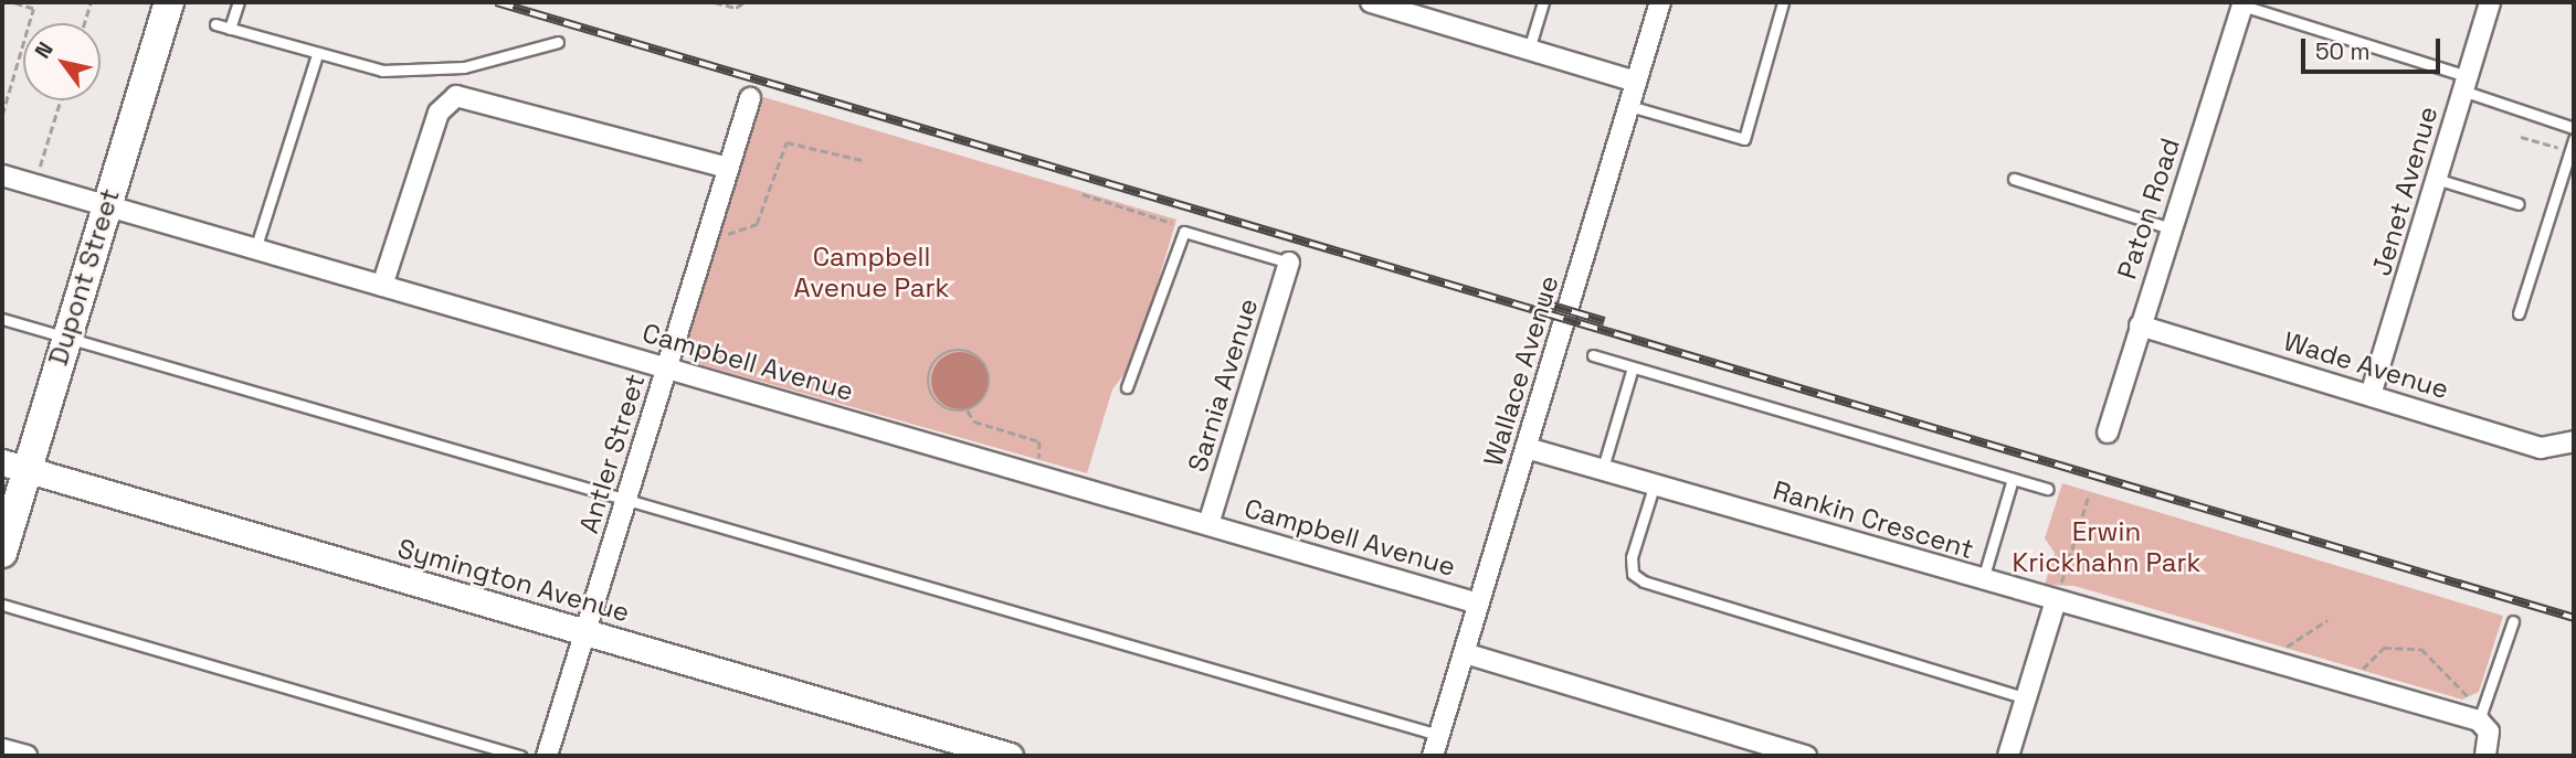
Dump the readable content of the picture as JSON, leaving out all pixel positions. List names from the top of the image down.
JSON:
{
  "streets": {
    "main road": ["Dupont Street"],
    "street": [
      "Jenet Avenue",
      "Paton Road",
      "Campbell Avenue",
      "Wade Avenue",
      "Wallace Avenue",
      "Sarnia Avenue",
      "Antler Street",
      "Rankin Crescent",
      "Symington Avenue"
    ]
  },
  "crossings": [
    ["Jenet Avenue", "Wade Avenue"],
    ["Paton Road", "Wade Avenue"],
    ["Dupont Street", "Campbell Avenue"],
    ["Dupont Street", "Symington Avenue"],
    ["Campbell Avenue", "Wallace Avenue"],
    ["Campbell Avenue", "Sarnia Avenue"],
    ["Campbell Avenue", "Antler Street"],
    ["Wallace Avenue", "Rankin Crescent"],
    ["Antler Street", "Symington Avenue"]
  ],
  "parks": ["Campbell Avenue Park", "Erwin Krickhahn Park"],
  "scale_bar": "50 m",
  "north": "top left"
}
